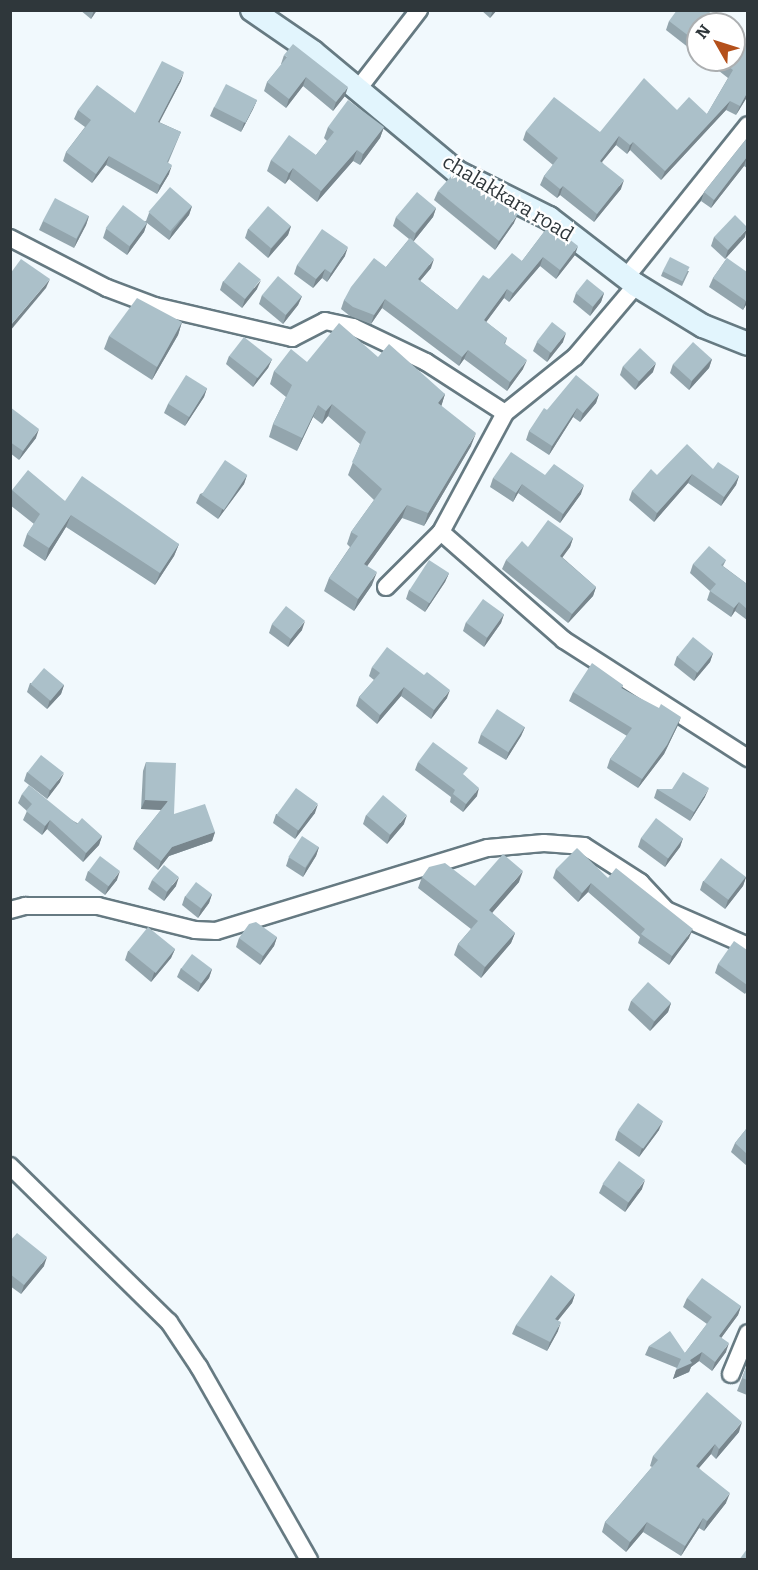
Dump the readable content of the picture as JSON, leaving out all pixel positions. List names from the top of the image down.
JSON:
{
  "streets": {
    "main road": ["chalakkara road"]
  },
  "north": "top left"
}
